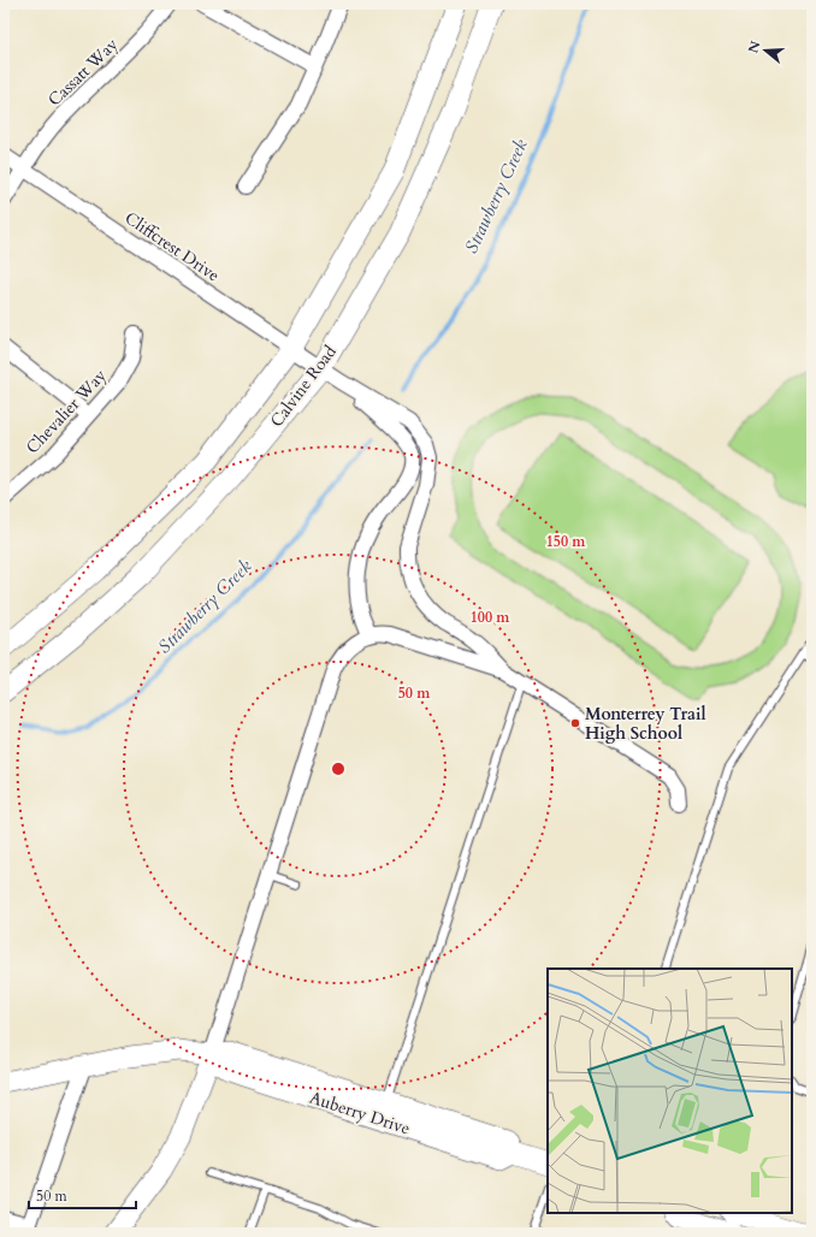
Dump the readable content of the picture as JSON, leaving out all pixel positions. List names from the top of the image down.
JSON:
{
  "streets": {
    "main road": ["Calvine Road", "Auberry Drive"],
    "street": ["Cassatt Way", "Cliffcrest Drive", "Chevalier Way"]
  },
  "crossings": [
    ["Cassatt Way", "Cliffcrest Drive"],
    ["Cliffcrest Drive", "Calvine Road"]
  ],
  "water": ["Strawberry Creek"],
  "places": ["Monterrey Trail High School"],
  "scale_bar": "50 m",
  "north": "left",
  "rings": ["150 m", "100 m", "50 m"]
}
